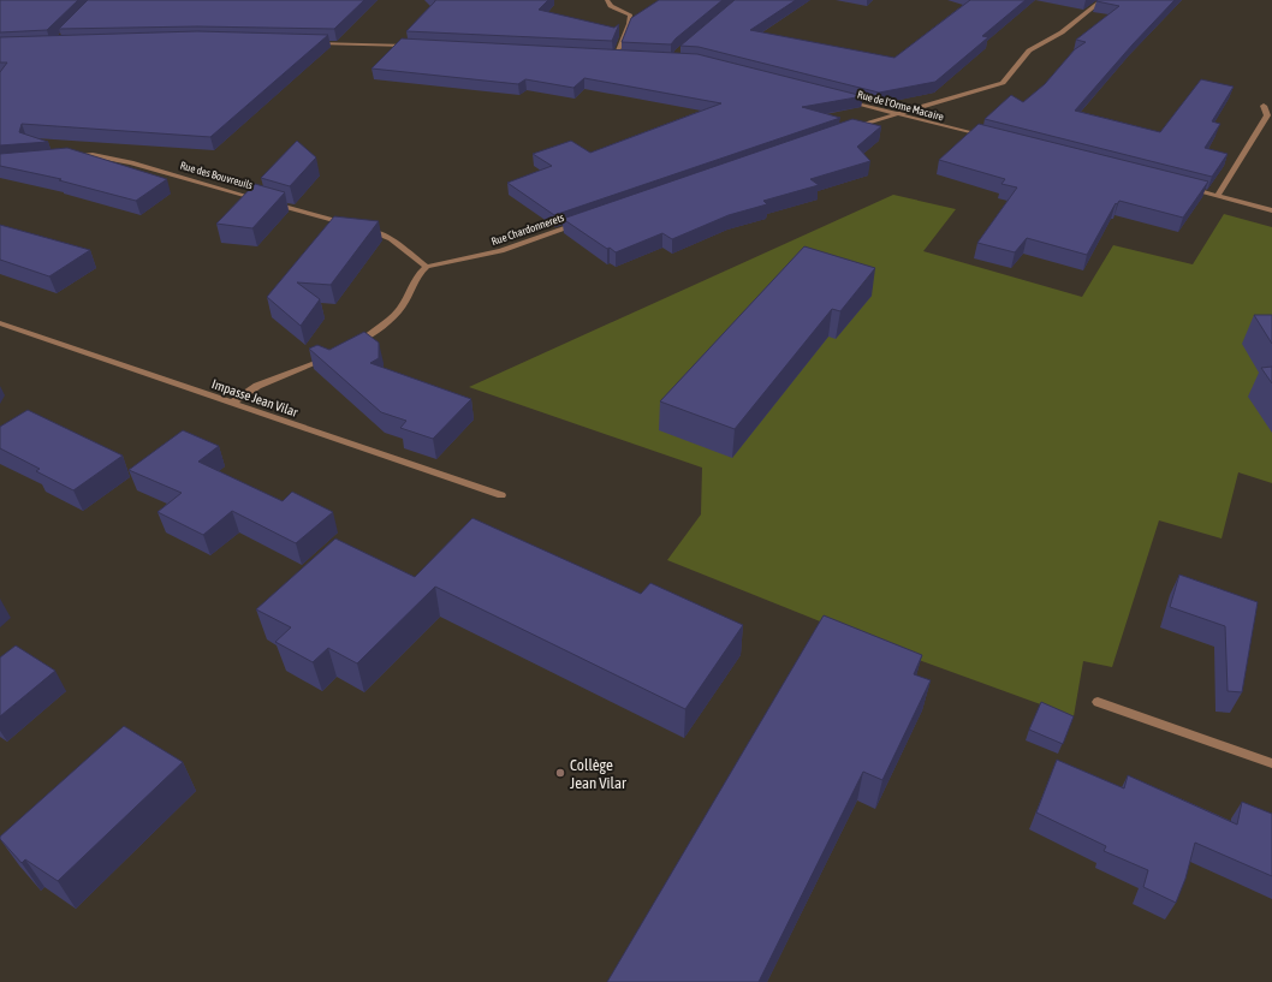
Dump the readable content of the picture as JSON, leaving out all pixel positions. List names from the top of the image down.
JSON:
{
  "streets": {
    "street": [
      "Rue de l'Orme Macaire",
      "Rue des Bouvreuils",
      "Rue Chardonnerets",
      "Impasse Jean Vilar"
    ]
  },
  "places": ["Collège Jean Vilar"]
}
